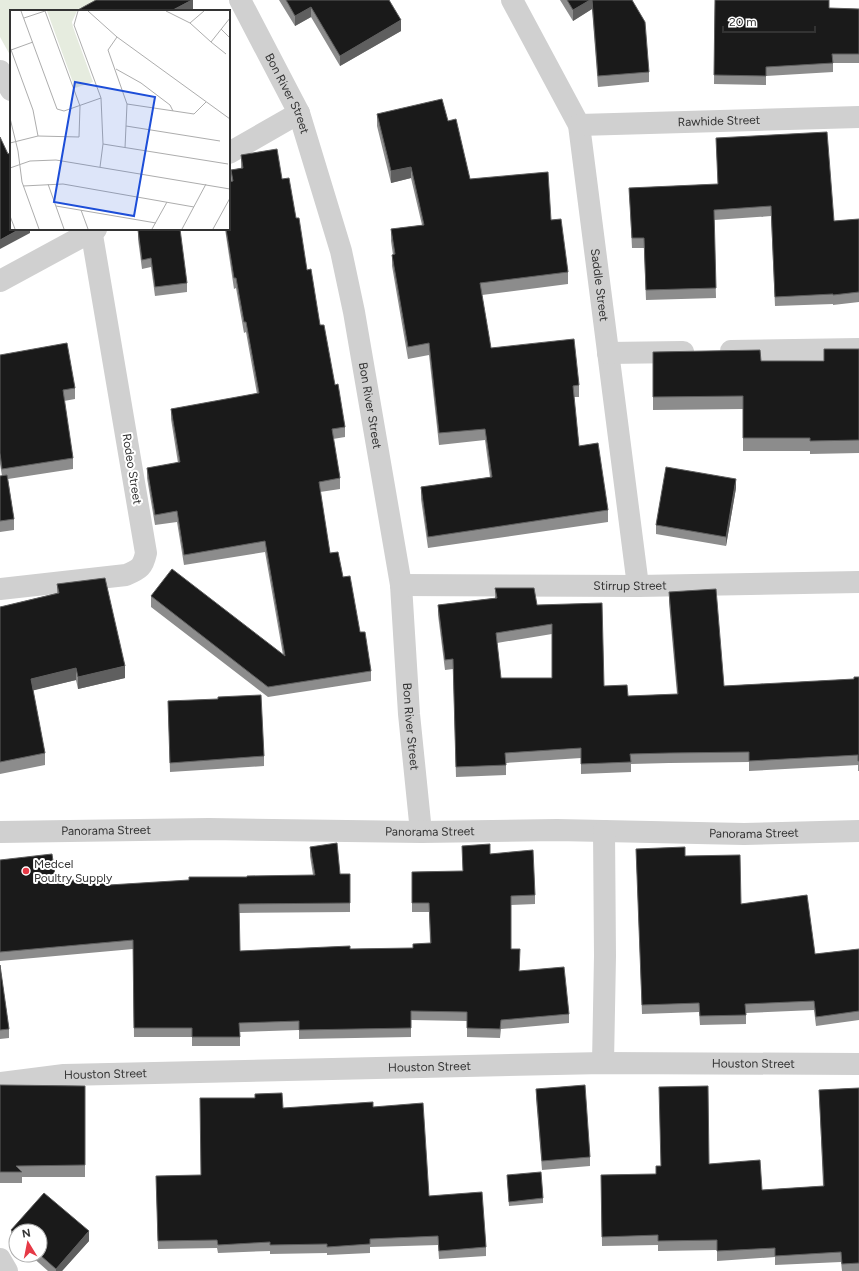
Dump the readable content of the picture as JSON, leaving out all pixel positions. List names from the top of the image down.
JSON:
{
  "streets": {
    "street": [
      "Bon River Street",
      "Rawhide Street",
      "Saddle Street",
      "Rodeo Street",
      "Stirrup Street",
      "Panorama Street",
      "Houston Street"
    ]
  },
  "crossings": [
    ["Bon River Street", "Stirrup Street"],
    ["Bon River Street", "Panorama Street"],
    ["Rawhide Street", "Saddle Street"],
    ["Saddle Street", "Stirrup Street"]
  ],
  "places": ["Medcel Poultry Supply"],
  "scale_bar": "20 m",
  "north": "top"
}
